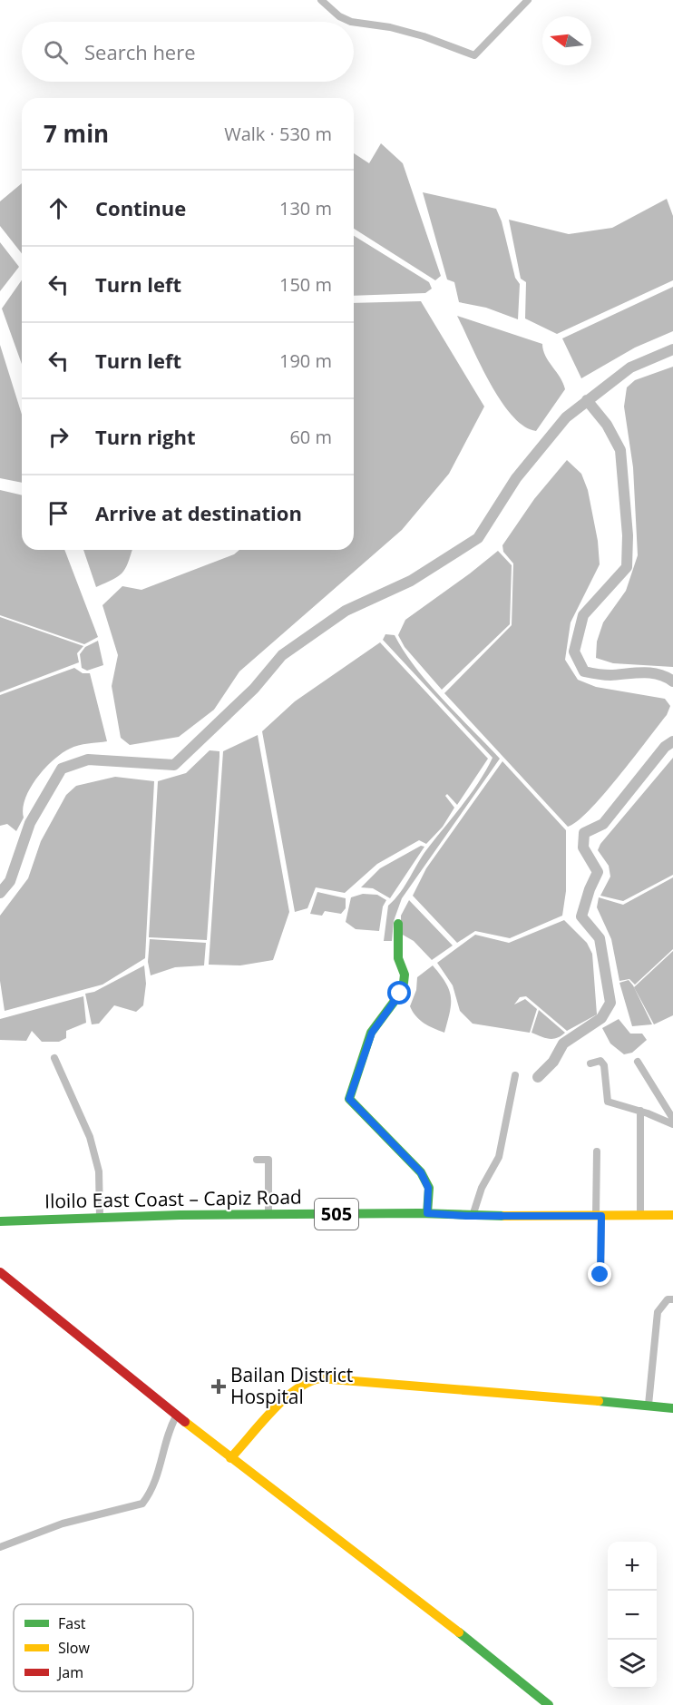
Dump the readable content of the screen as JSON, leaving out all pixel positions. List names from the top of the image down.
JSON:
{
  "streets": {
    "main road": ["Iloilo East Coast – Capiz Road", "505"]
  },
  "places": {
    "health": ["Bailan District Hospital"]
  },
  "legend": ["Fast", "Slow", "Jam"],
  "north": "left",
  "page": {
    "search": "Search here",
    "heading": ["7 min", "Walk · 530 m"],
    "list": [
      ["Continue", "130 m"],
      ["Turn left", "150 m"],
      ["Turn left", "190 m"],
      ["Turn right", "60 m"],
      "Arrive at destination"
    ],
    "map_buttons": ["+", "−"]
  }
}
